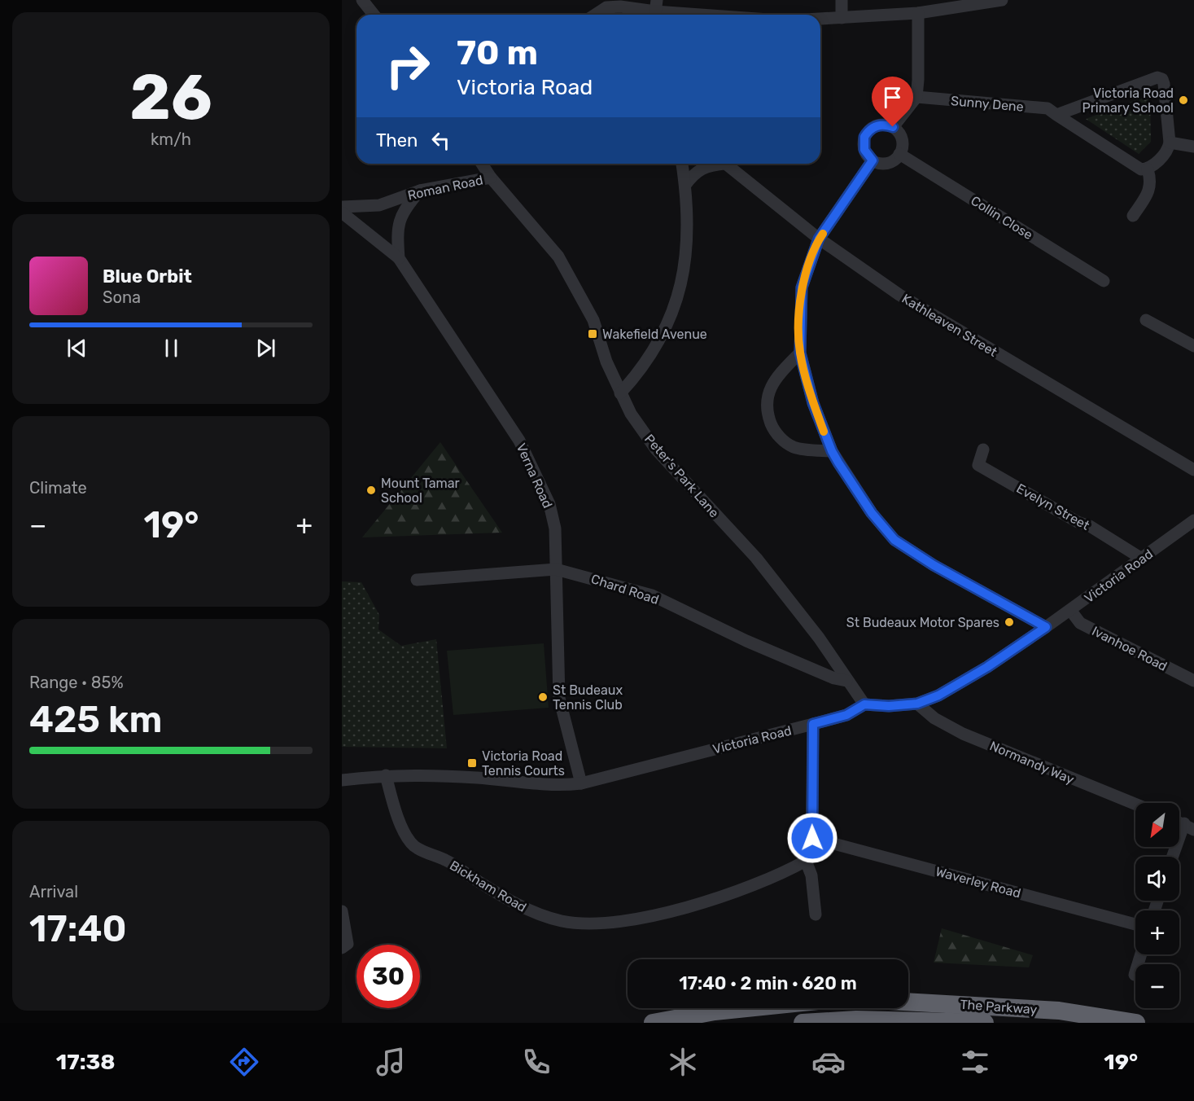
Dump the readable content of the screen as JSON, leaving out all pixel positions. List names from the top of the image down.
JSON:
{
  "streets": {
    "highway": ["The Parkway"],
    "street": [
      "Sunny Dene",
      "Roman Road",
      "Collin Close",
      "Kathleaven Street",
      "Verna Road",
      "Peter's Park Lane",
      "Evelyn Street",
      "Victoria Road",
      "Chard Road",
      "Ivanhoe Road",
      "Normandy Way",
      "Waverley Road",
      "Bickham Road"
    ]
  },
  "crossings": [
    ["Roman Road", "Peter's Park Lane"],
    ["Verna Road", "Victoria Road"],
    ["Verna Road", "Chard Road"],
    ["Peter's Park Lane", "Victoria Road"],
    ["Peter's Park Lane", "Chard Road"],
    ["Evelyn Street", "Victoria Road"],
    ["Victoria Road", "Ivanhoe Road"],
    ["Victoria Road", "Normandy Way"],
    ["Victoria Road", "Bickham Road"]
  ],
  "places": {
    "other": [
      "Victoria Road Primary School",
      "Mount Tamar School",
      "St Budeaux Motor Spares",
      "St Budeaux Tennis Club"
    ],
    "transit": ["Wakefield Avenue", "Victoria Road Tennis Courts"]
  },
  "north": "bottom left",
  "page": {
    "tile": [
      ["26", "km/h"],
      "Climate",
      ["Range · 85%", "425 km"],
      ["Arrival", "17:40"]
    ],
    "turn": ["70 m", "Victoria Road"],
    "then": "Then",
    "song": ["Blue Orbit", "Sona"],
    "heat": ["−", "19°", "+"],
    "map_buttons": ["+", "−"],
    "limit": "30",
    "trip": "17:40 · 2 min · 620 m",
    "tabs": ["17:38", "19°"]
  }
}
